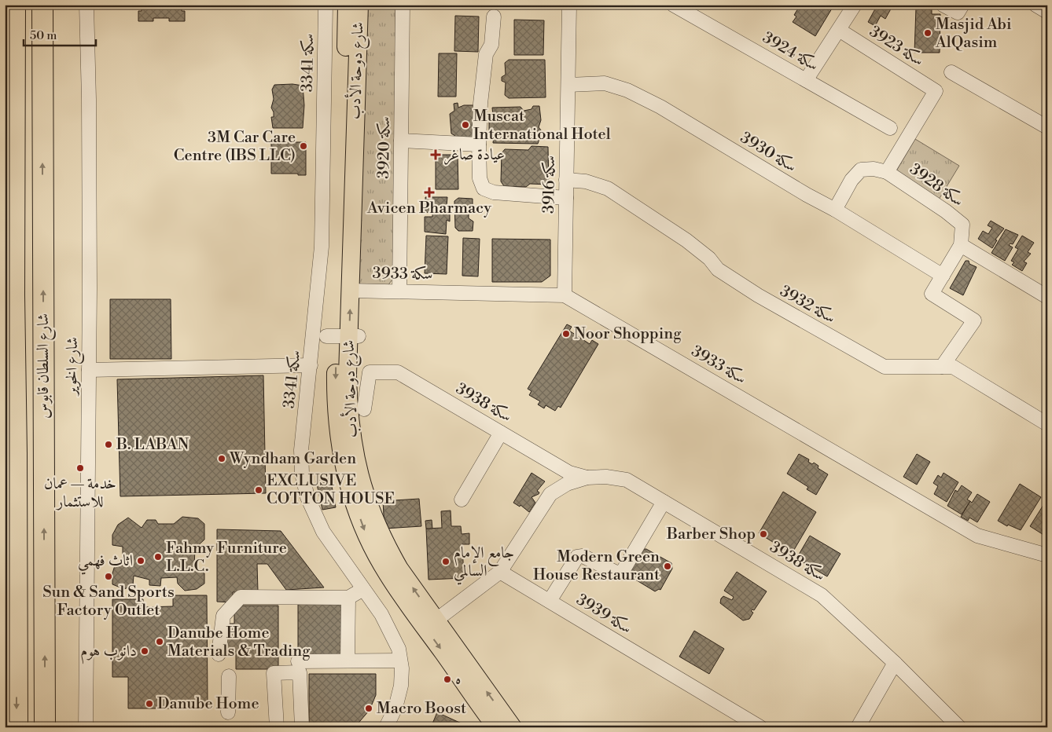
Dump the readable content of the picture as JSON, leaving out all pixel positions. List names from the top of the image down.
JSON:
{
  "streets": {
    "highway": ["شارع السلطان قابوس"],
    "main road": ["شارع دوحة الأدب"],
    "street": [
      "سكة 3923",
      "سكة 3924",
      "سكة 3341",
      "سكة 3920",
      "سكة 3930",
      "سكة 3916",
      "سكة 3928",
      "سكة 3933",
      "سكة 3932",
      "شارع الخوير",
      "سكة 3938",
      "سكة 3939"
    ]
  },
  "crossings": [
    ["سكة 3923", "سكة 3928"],
    ["شارع دوحة الأدب", "سكة 3933"],
    ["سكة 3920", "سكة 3933"],
    ["سكة 3930", "سكة 3916"],
    ["سكة 3916", "سكة 3933"],
    ["سكة 3916", "سكة 3932"],
    ["سكة 3938", "سكة 3939"]
  ],
  "places": {
    "other": [
      "Masjid Abi AlQasim",
      "Muscat International Hotel",
      "3M Car Care Centre (IBS LLC)",
      "Noor Shopping",
      "B. LABAN",
      "Wyndham Garden",
      "خدمة — عمان للاستثمار",
      "EXCLUSIVE COTTON HOUSE",
      "Barber Shop",
      "Fahmy Furniture L.L.C.",
      "اثاث فهمي",
      "جامع الإمام السالمي",
      "Modern Green House Restaurant",
      "Sun & Sand Sports Factory Outlet",
      "Danube Home Materials & Trading",
      "دانوب هوم",
      "ه",
      "Danube Home",
      "Macro Boost"
    ],
    "health": ["عيادة صاغر", "Avicen Pharmacy"]
  },
  "scale_bar": "50 m"
}
